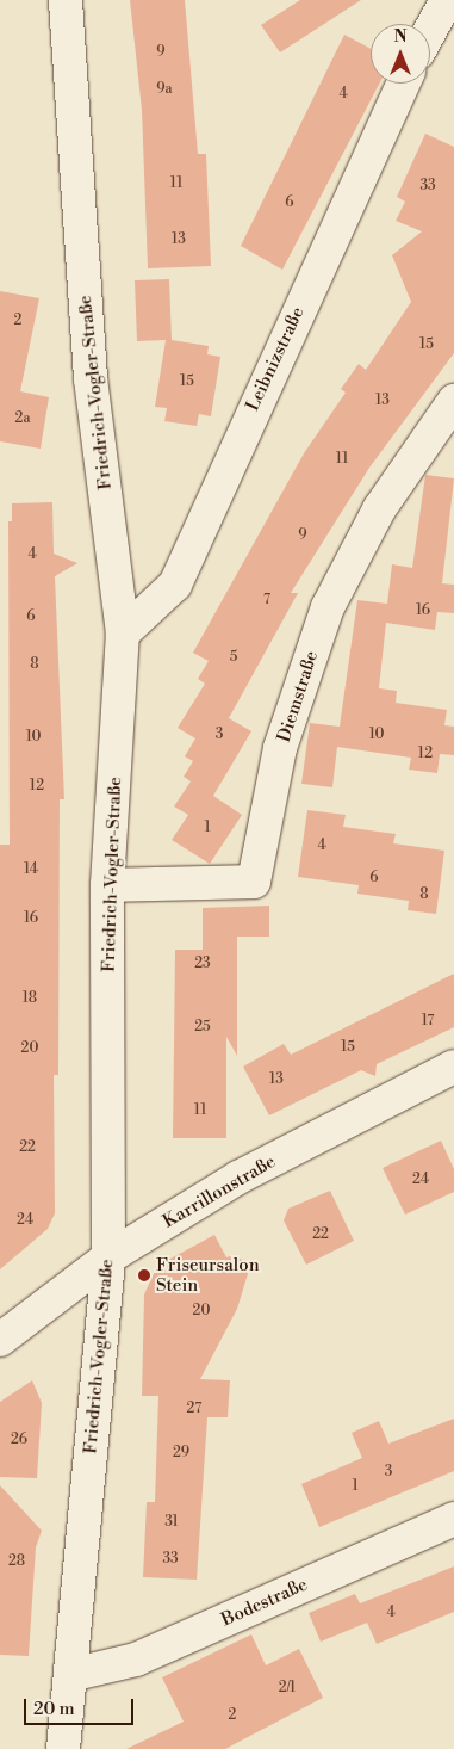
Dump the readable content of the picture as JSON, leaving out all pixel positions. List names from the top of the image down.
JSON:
{
  "streets": {
    "street": [
      "Leibnizstraße",
      "Friedrich-Vogler-Straße",
      "Diemstraße",
      "Karrillonstraße",
      "Bodestraße"
    ]
  },
  "crossings": [
    ["Leibnizstraße", "Friedrich-Vogler-Straße"],
    ["Friedrich-Vogler-Straße", "Diemstraße"],
    ["Friedrich-Vogler-Straße", "Karrillonstraße"],
    ["Friedrich-Vogler-Straße", "Bodestraße"]
  ],
  "places": ["Friseursalon Stein"],
  "house_numbers": [
    "9",
    "9a",
    "4",
    "11",
    "33",
    "6",
    "13",
    "2",
    "15",
    "15",
    "13",
    "2a",
    "11",
    "9",
    "4",
    "7",
    "16",
    "6",
    "5",
    "8",
    "3",
    "10",
    "10",
    "12",
    "12",
    "1",
    "4",
    "14",
    "6",
    "8",
    "16",
    "23",
    "18",
    "17",
    "25",
    "15",
    "20",
    "13",
    "11",
    "22",
    "24",
    "24",
    "22",
    "20",
    "27",
    "26",
    "29",
    "3",
    "1",
    "31",
    "33",
    "28",
    "4",
    "2/1",
    "2"
  ],
  "scale_bar": "20 m",
  "north": "top"
}
